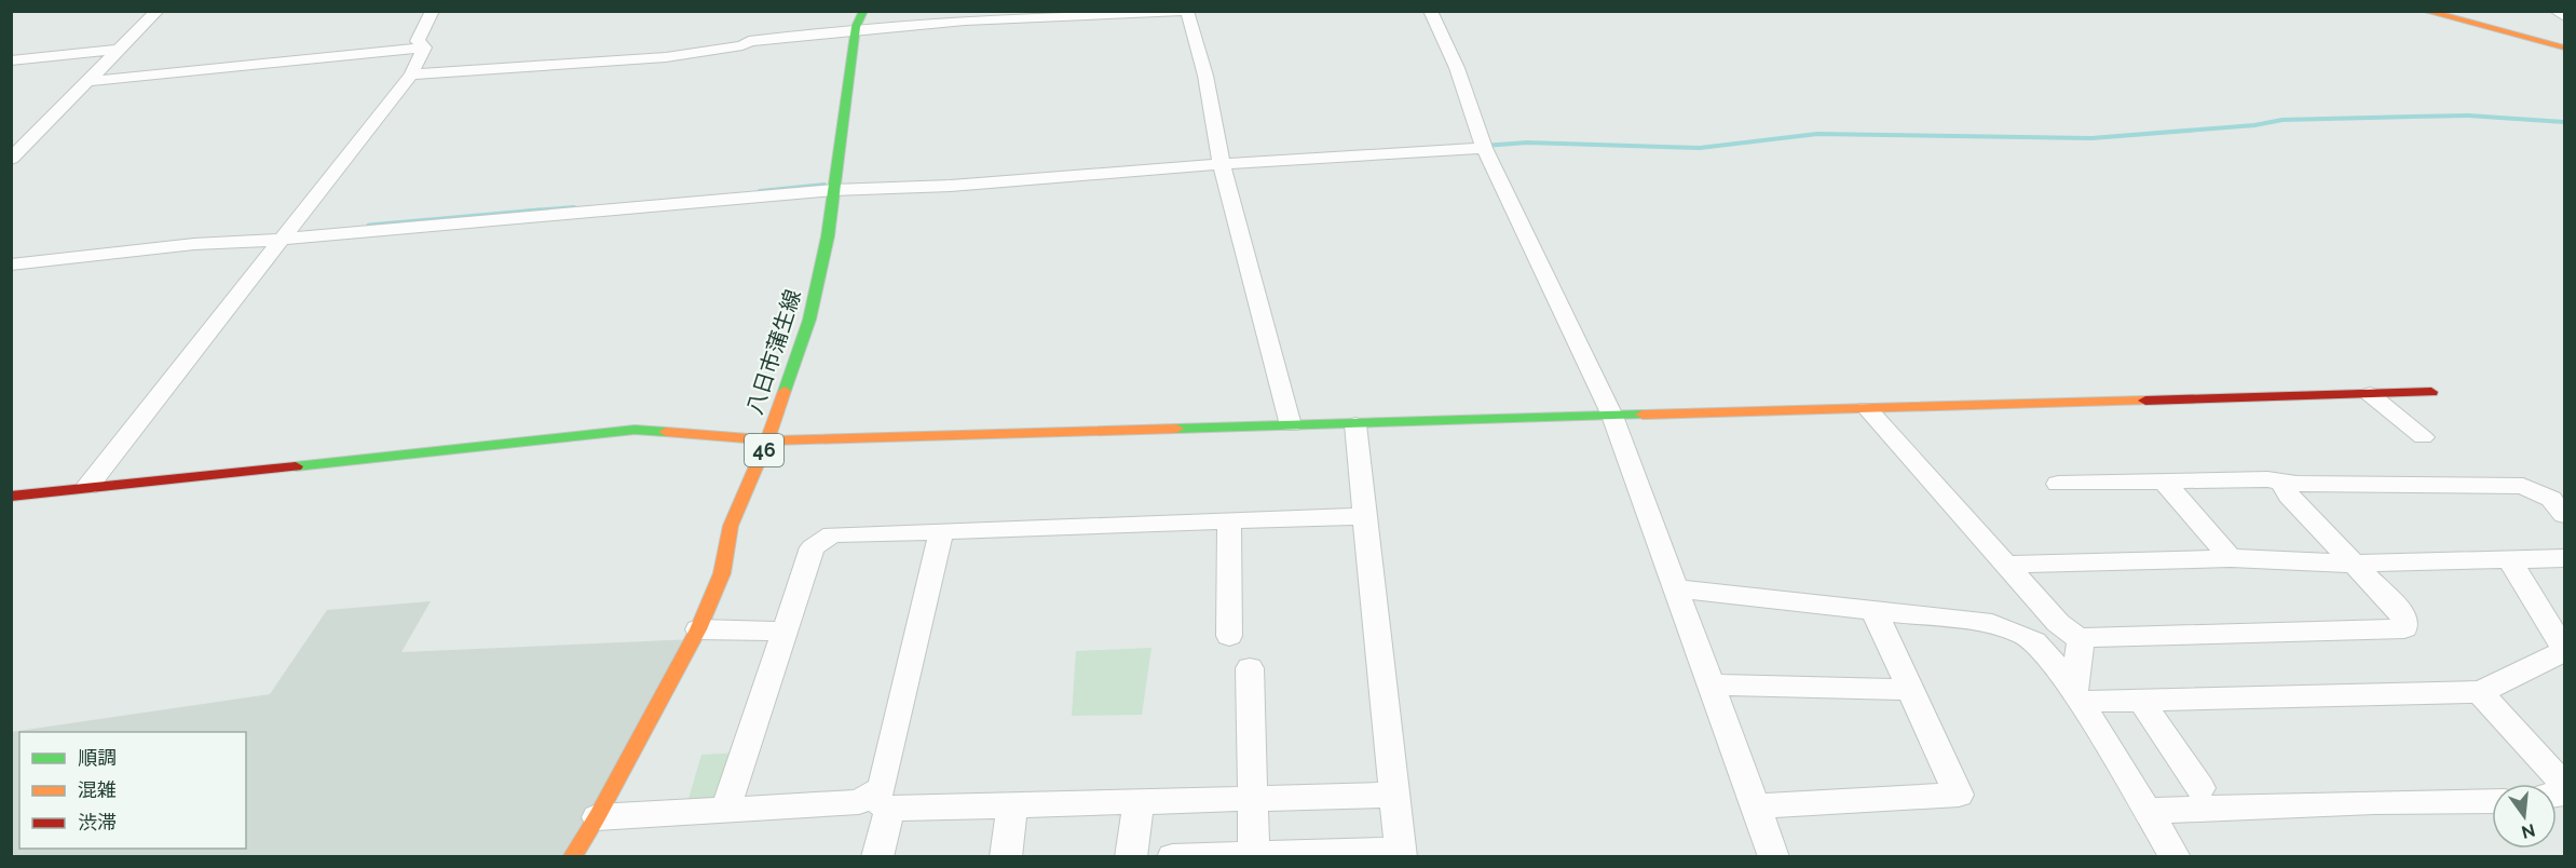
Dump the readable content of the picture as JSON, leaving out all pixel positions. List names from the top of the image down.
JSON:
{
  "streets": {
    "street": ["八日市蒲生線", "46"]
  },
  "legend": ["順調", "混雑", "渋滞"],
  "north": "bottom"
}
